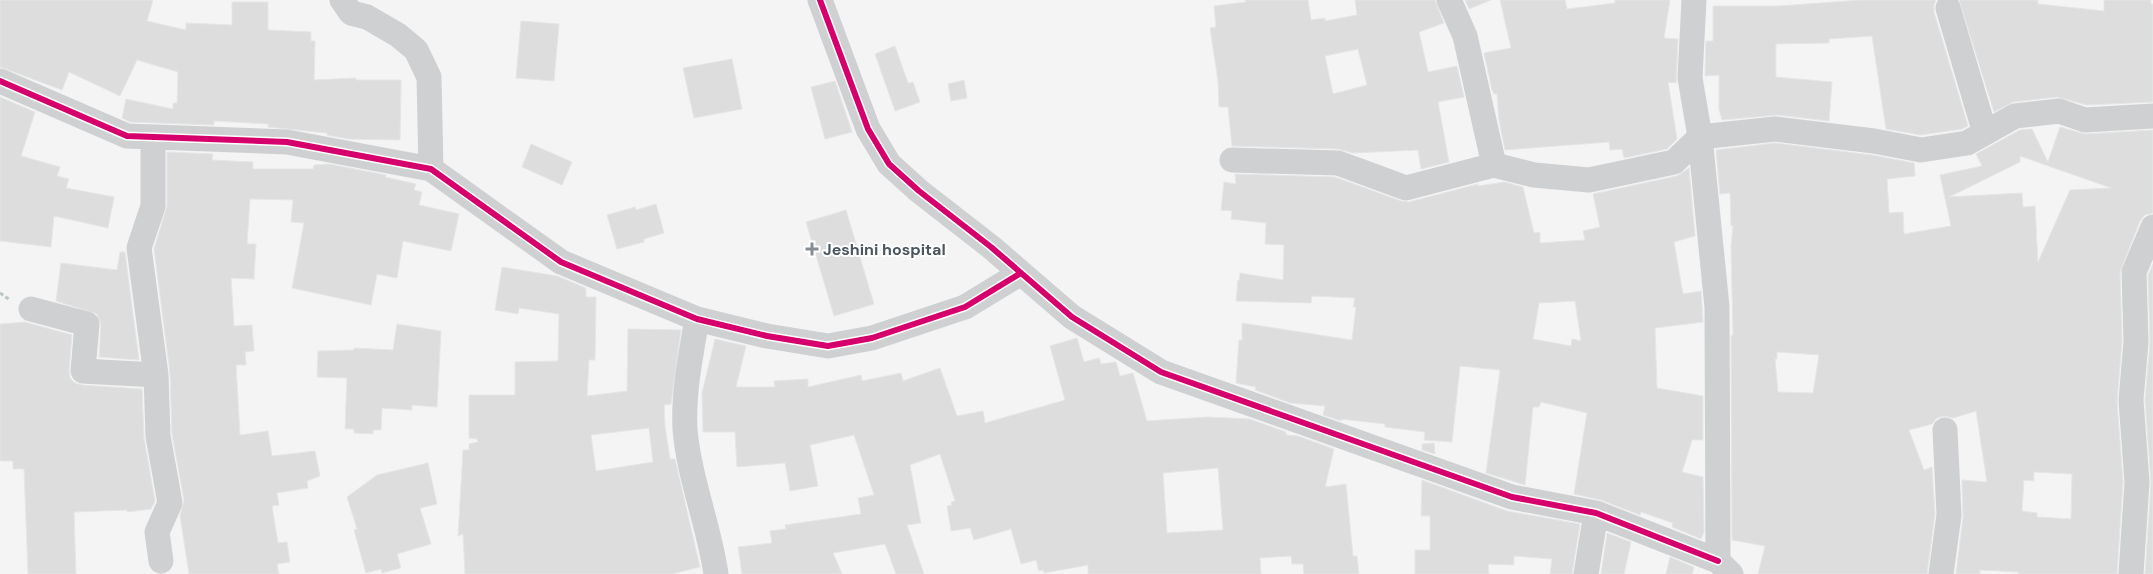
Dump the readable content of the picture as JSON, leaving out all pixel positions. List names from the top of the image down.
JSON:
{
  "places": {
    "health": ["Jeshini hospital"]
  }
}
